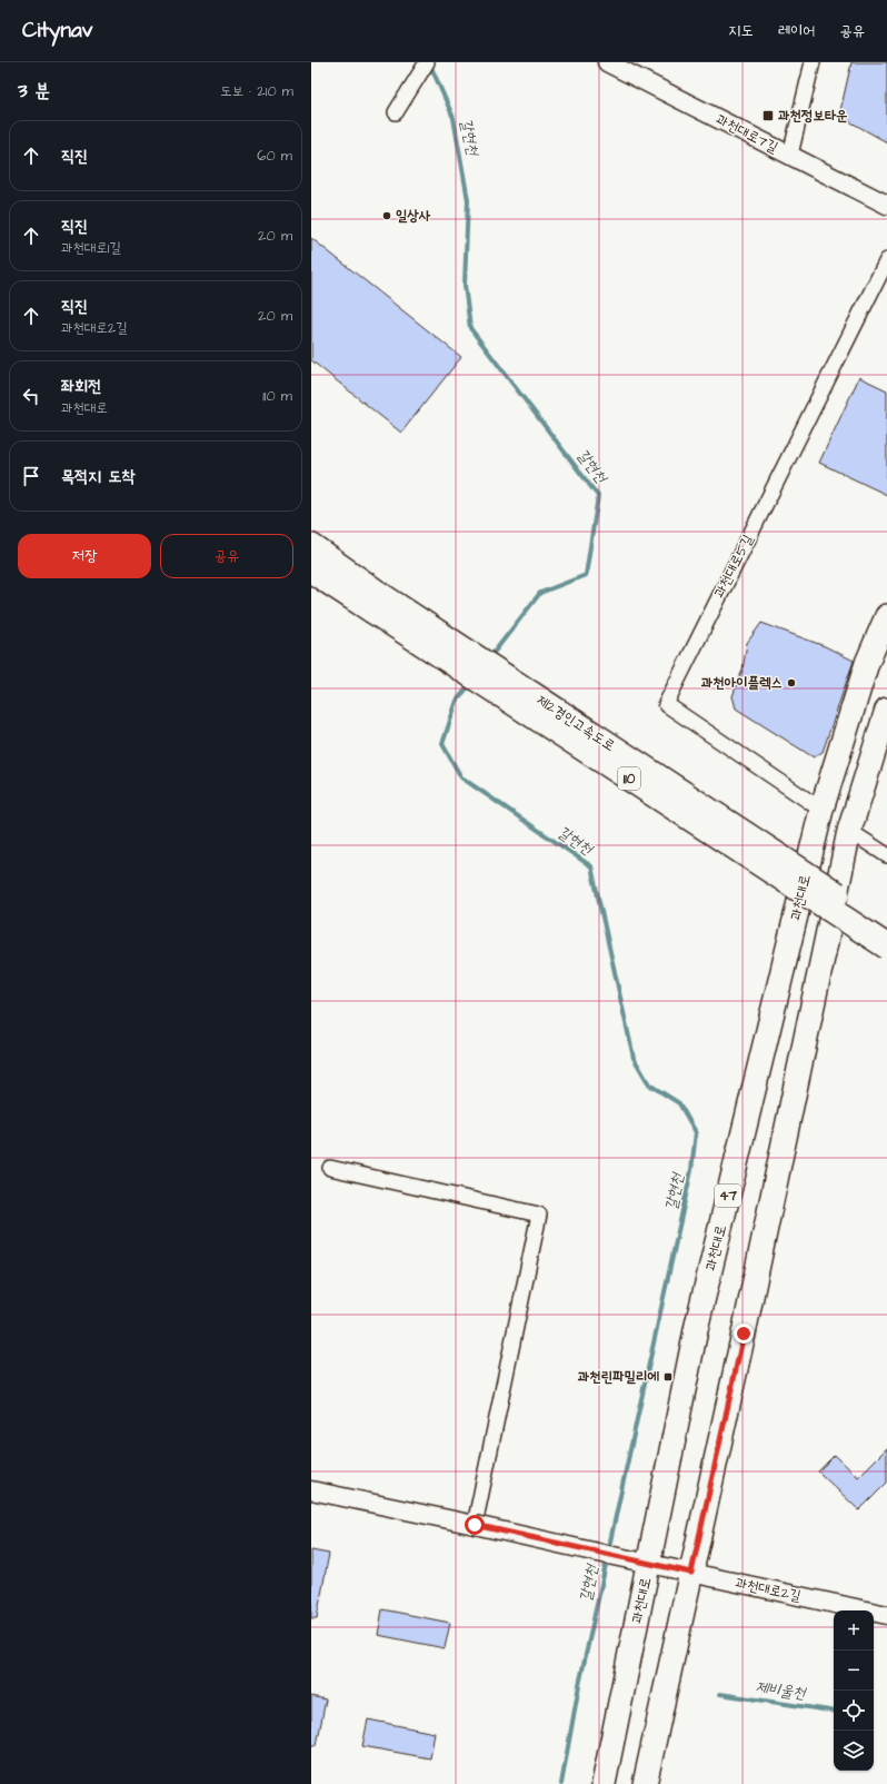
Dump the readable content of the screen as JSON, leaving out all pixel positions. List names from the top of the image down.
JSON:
{
  "streets": {
    "highway": ["제2경인고속도로", "110"],
    "main road": ["과천대로", "47"],
    "street": ["과천대로7길", "과천대로5길", "과천대로2길"]
  },
  "crossings": [
    ["과천대로5길", "과천대로"],
    ["과천대로", "과천대로2길"]
  ],
  "water": ["갈현천", "제비울천"],
  "places": {
    "transit": ["과천정보타운", "과천린파밀리에"],
    "other": ["일상사", "과천아이플렉스"]
  },
  "page": {
    "header": "Citynav",
    "nav": ["지도", "레이어", "공유"],
    "heading": ["3 분", "도보 · 210 m"],
    "list": [
      ["직진", "60 m"],
      ["직진", "과천대로1길", "20 m"],
      ["직진", "과천대로2길", "20 m"],
      ["좌회전", "과천대로", "110 m"],
      "목적지 도착"
    ],
    "buttons": ["저장", "공유"],
    "map_buttons": ["+", "−"]
  }
}
